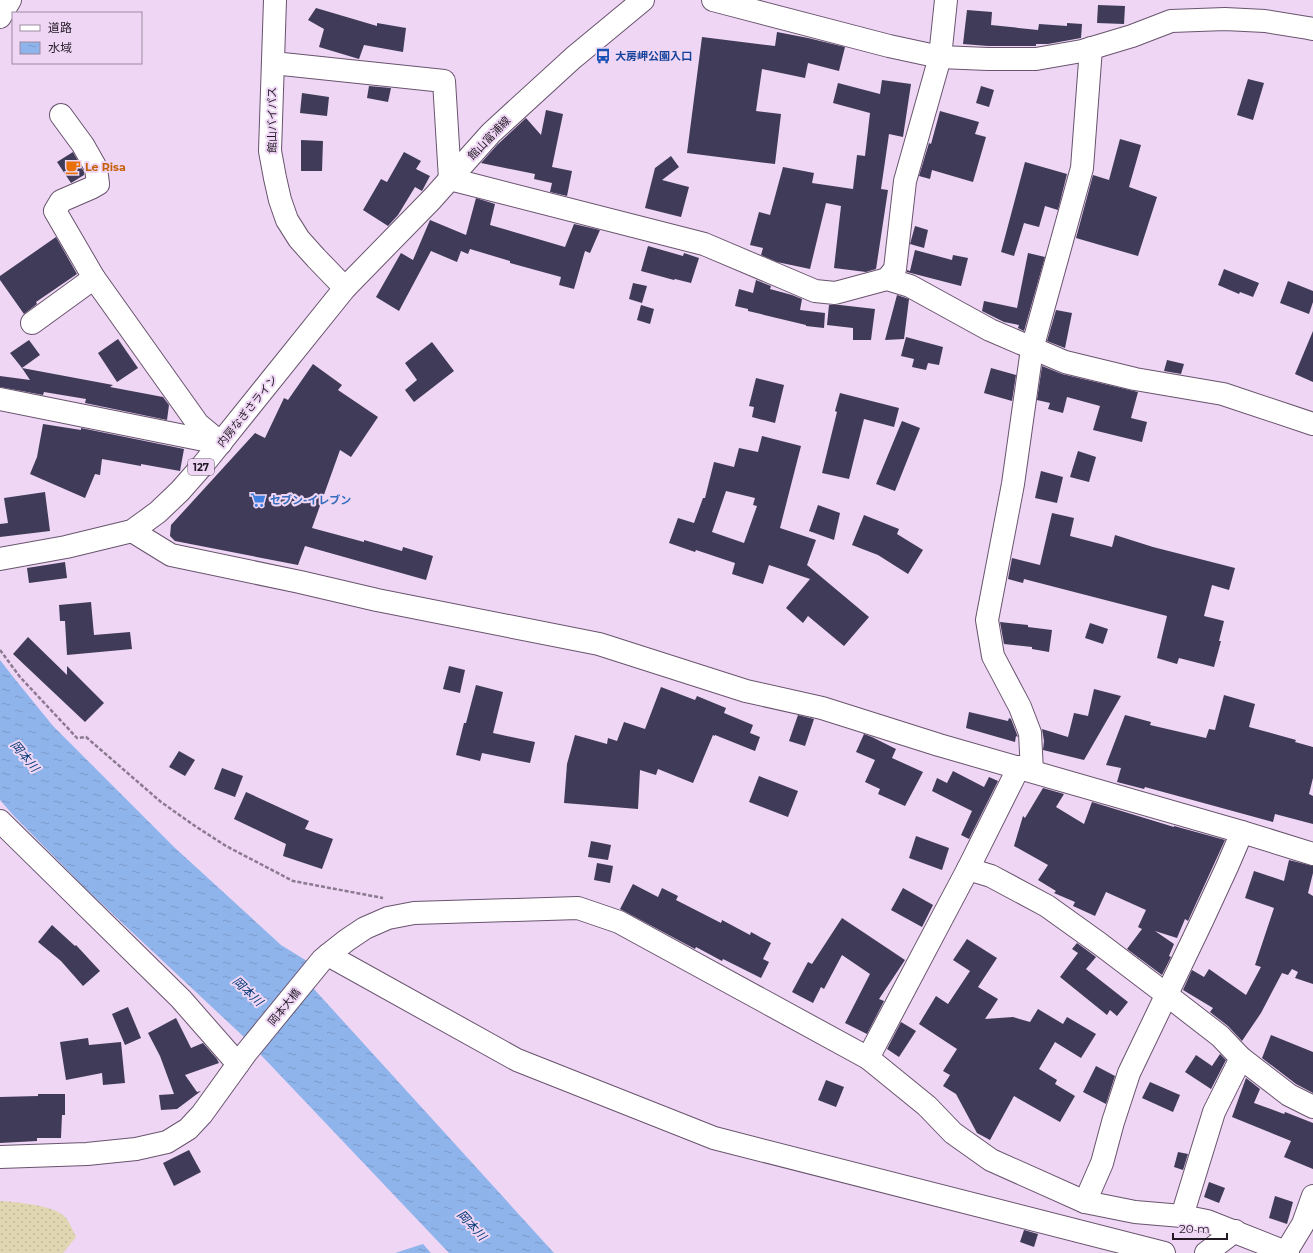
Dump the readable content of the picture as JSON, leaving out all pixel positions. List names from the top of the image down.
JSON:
{
  "streets": {
    "main road": [
      "館山バイパス",
      "館山富浦線",
      "内房なぎさライン",
      "127",
      "岡本大橋"
    ]
  },
  "crossings": [
    ["館山バイパス", "館山富浦線"],
    ["館山バイパス", "内房なぎさライン"],
    ["館山富浦線", "内房なぎさライン"]
  ],
  "water": ["岡本川"],
  "places": {
    "bus stop": ["大房岬公園入口"],
    "cafe": ["Le Risa"],
    "supermarket": ["セブン-イレブン"]
  },
  "legend": ["道路", "水域"],
  "scale_bar": "20 m"
}
